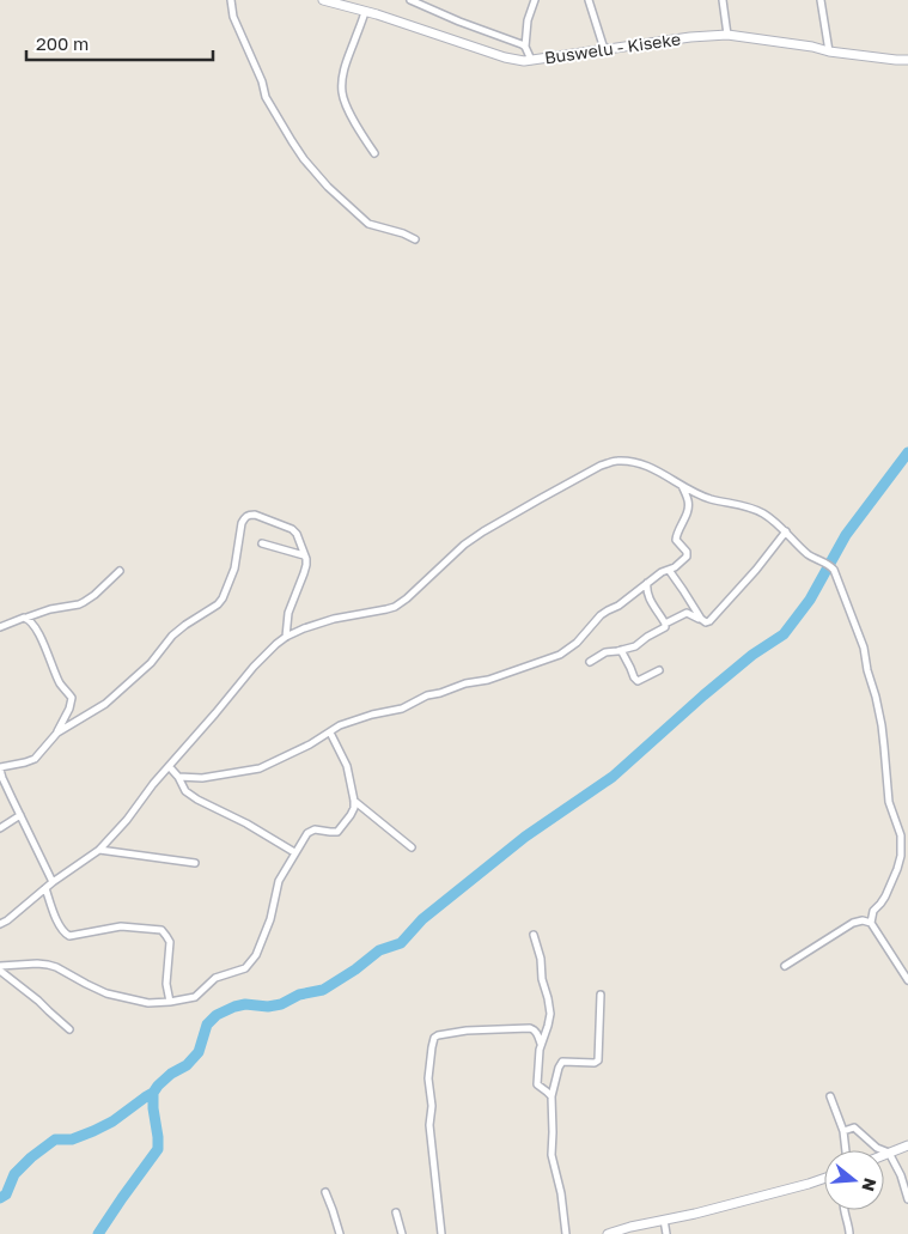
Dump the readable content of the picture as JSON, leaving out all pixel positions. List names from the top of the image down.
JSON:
{
  "streets": {
    "main road": ["Buswelu - Kiseke"]
  },
  "scale_bar": "200 m",
  "north": "right"
}
